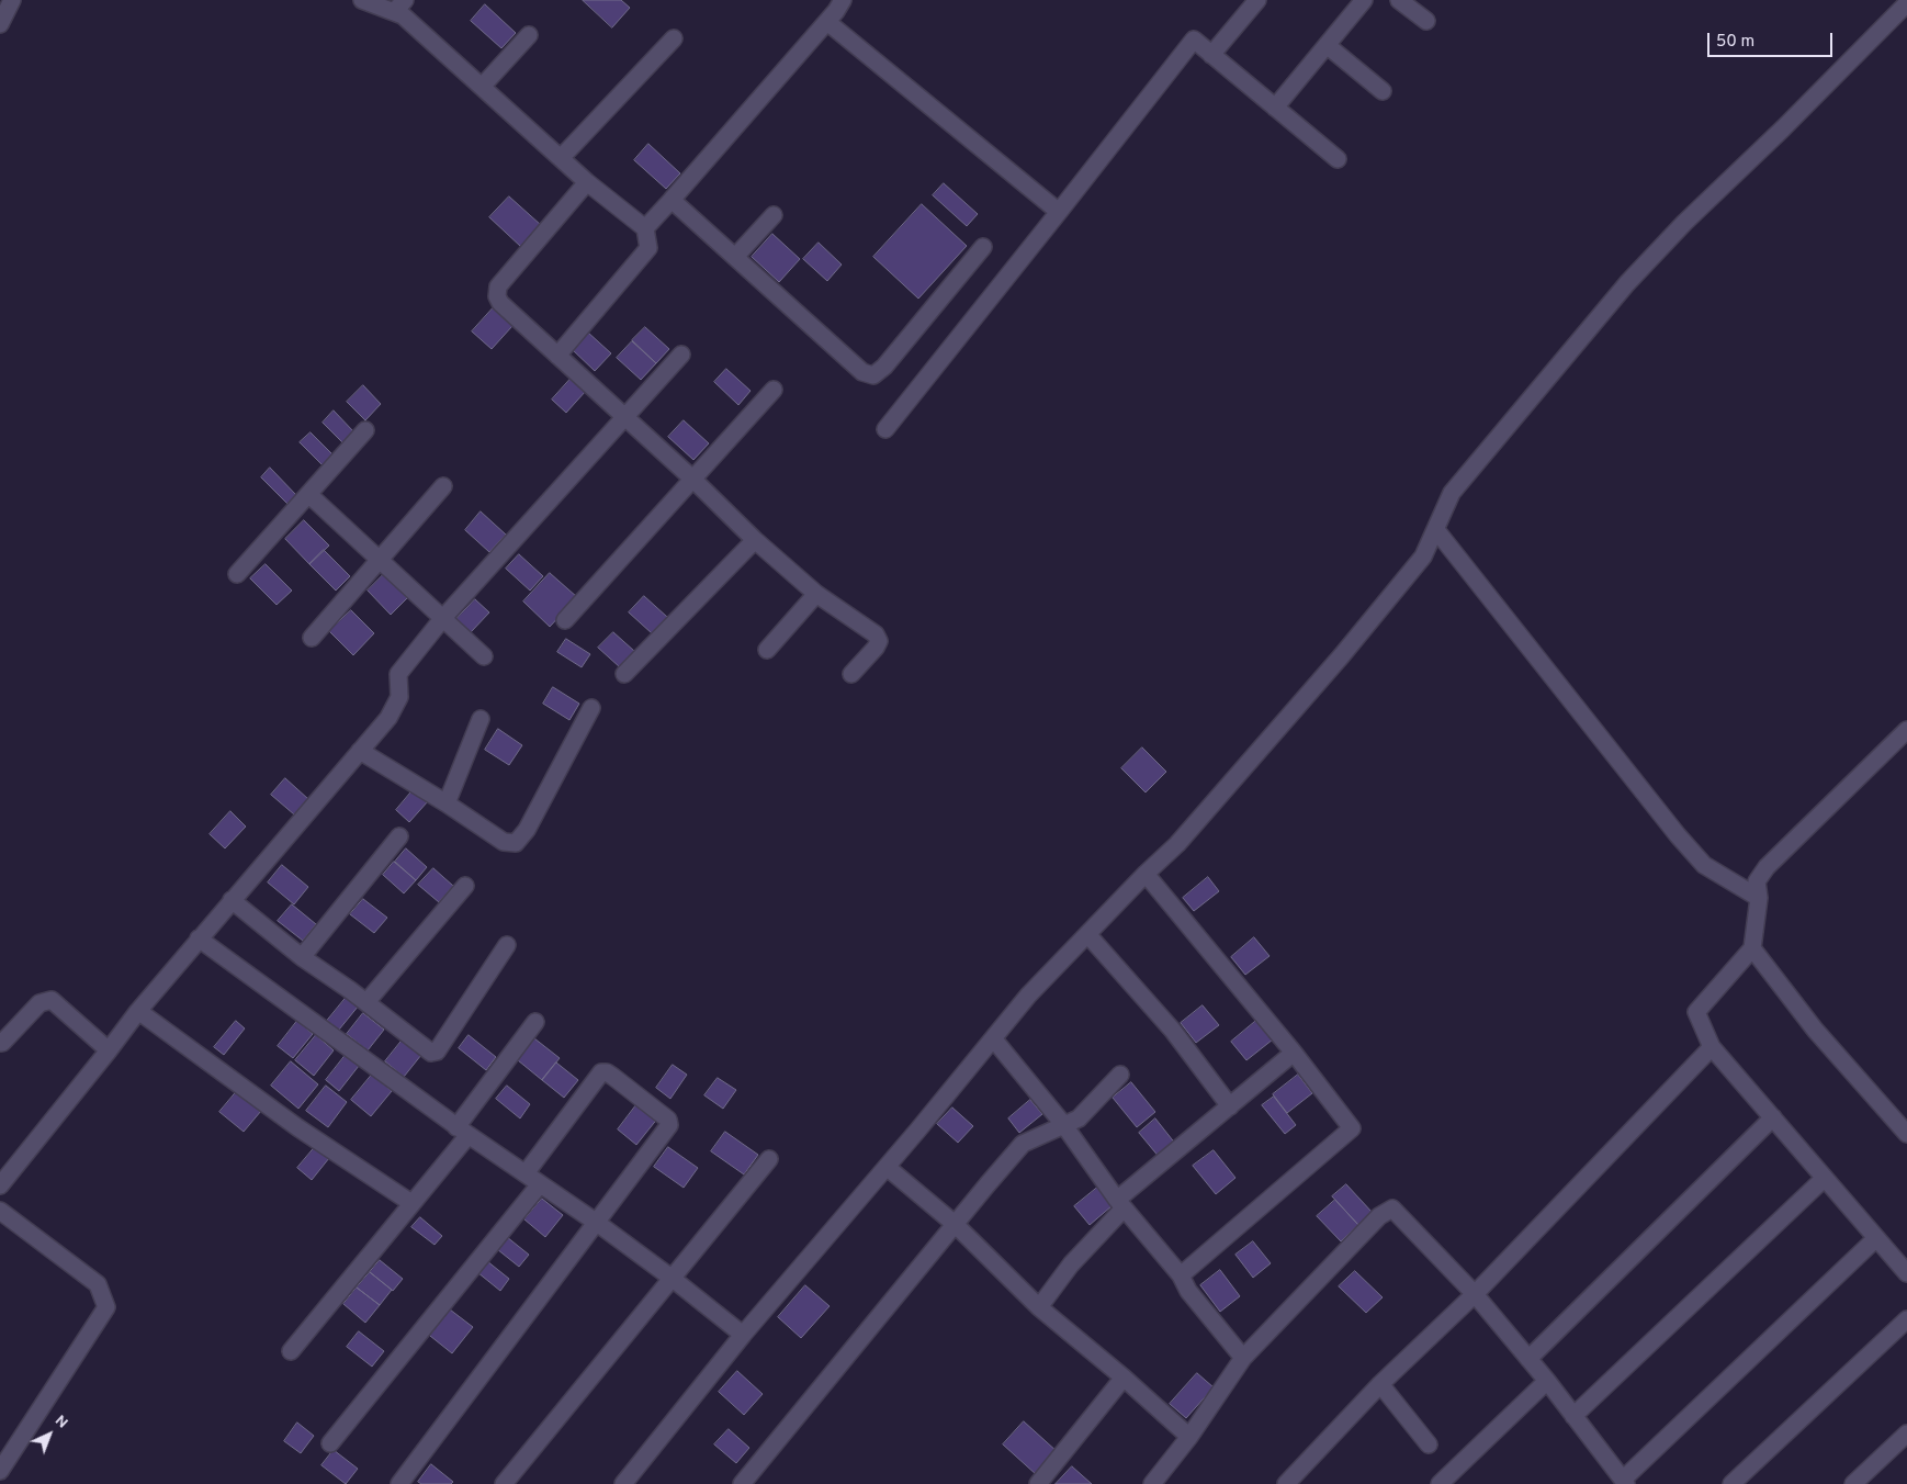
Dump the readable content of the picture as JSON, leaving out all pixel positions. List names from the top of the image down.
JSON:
{
  "scale_bar": "50 m",
  "north": "top right"
}
